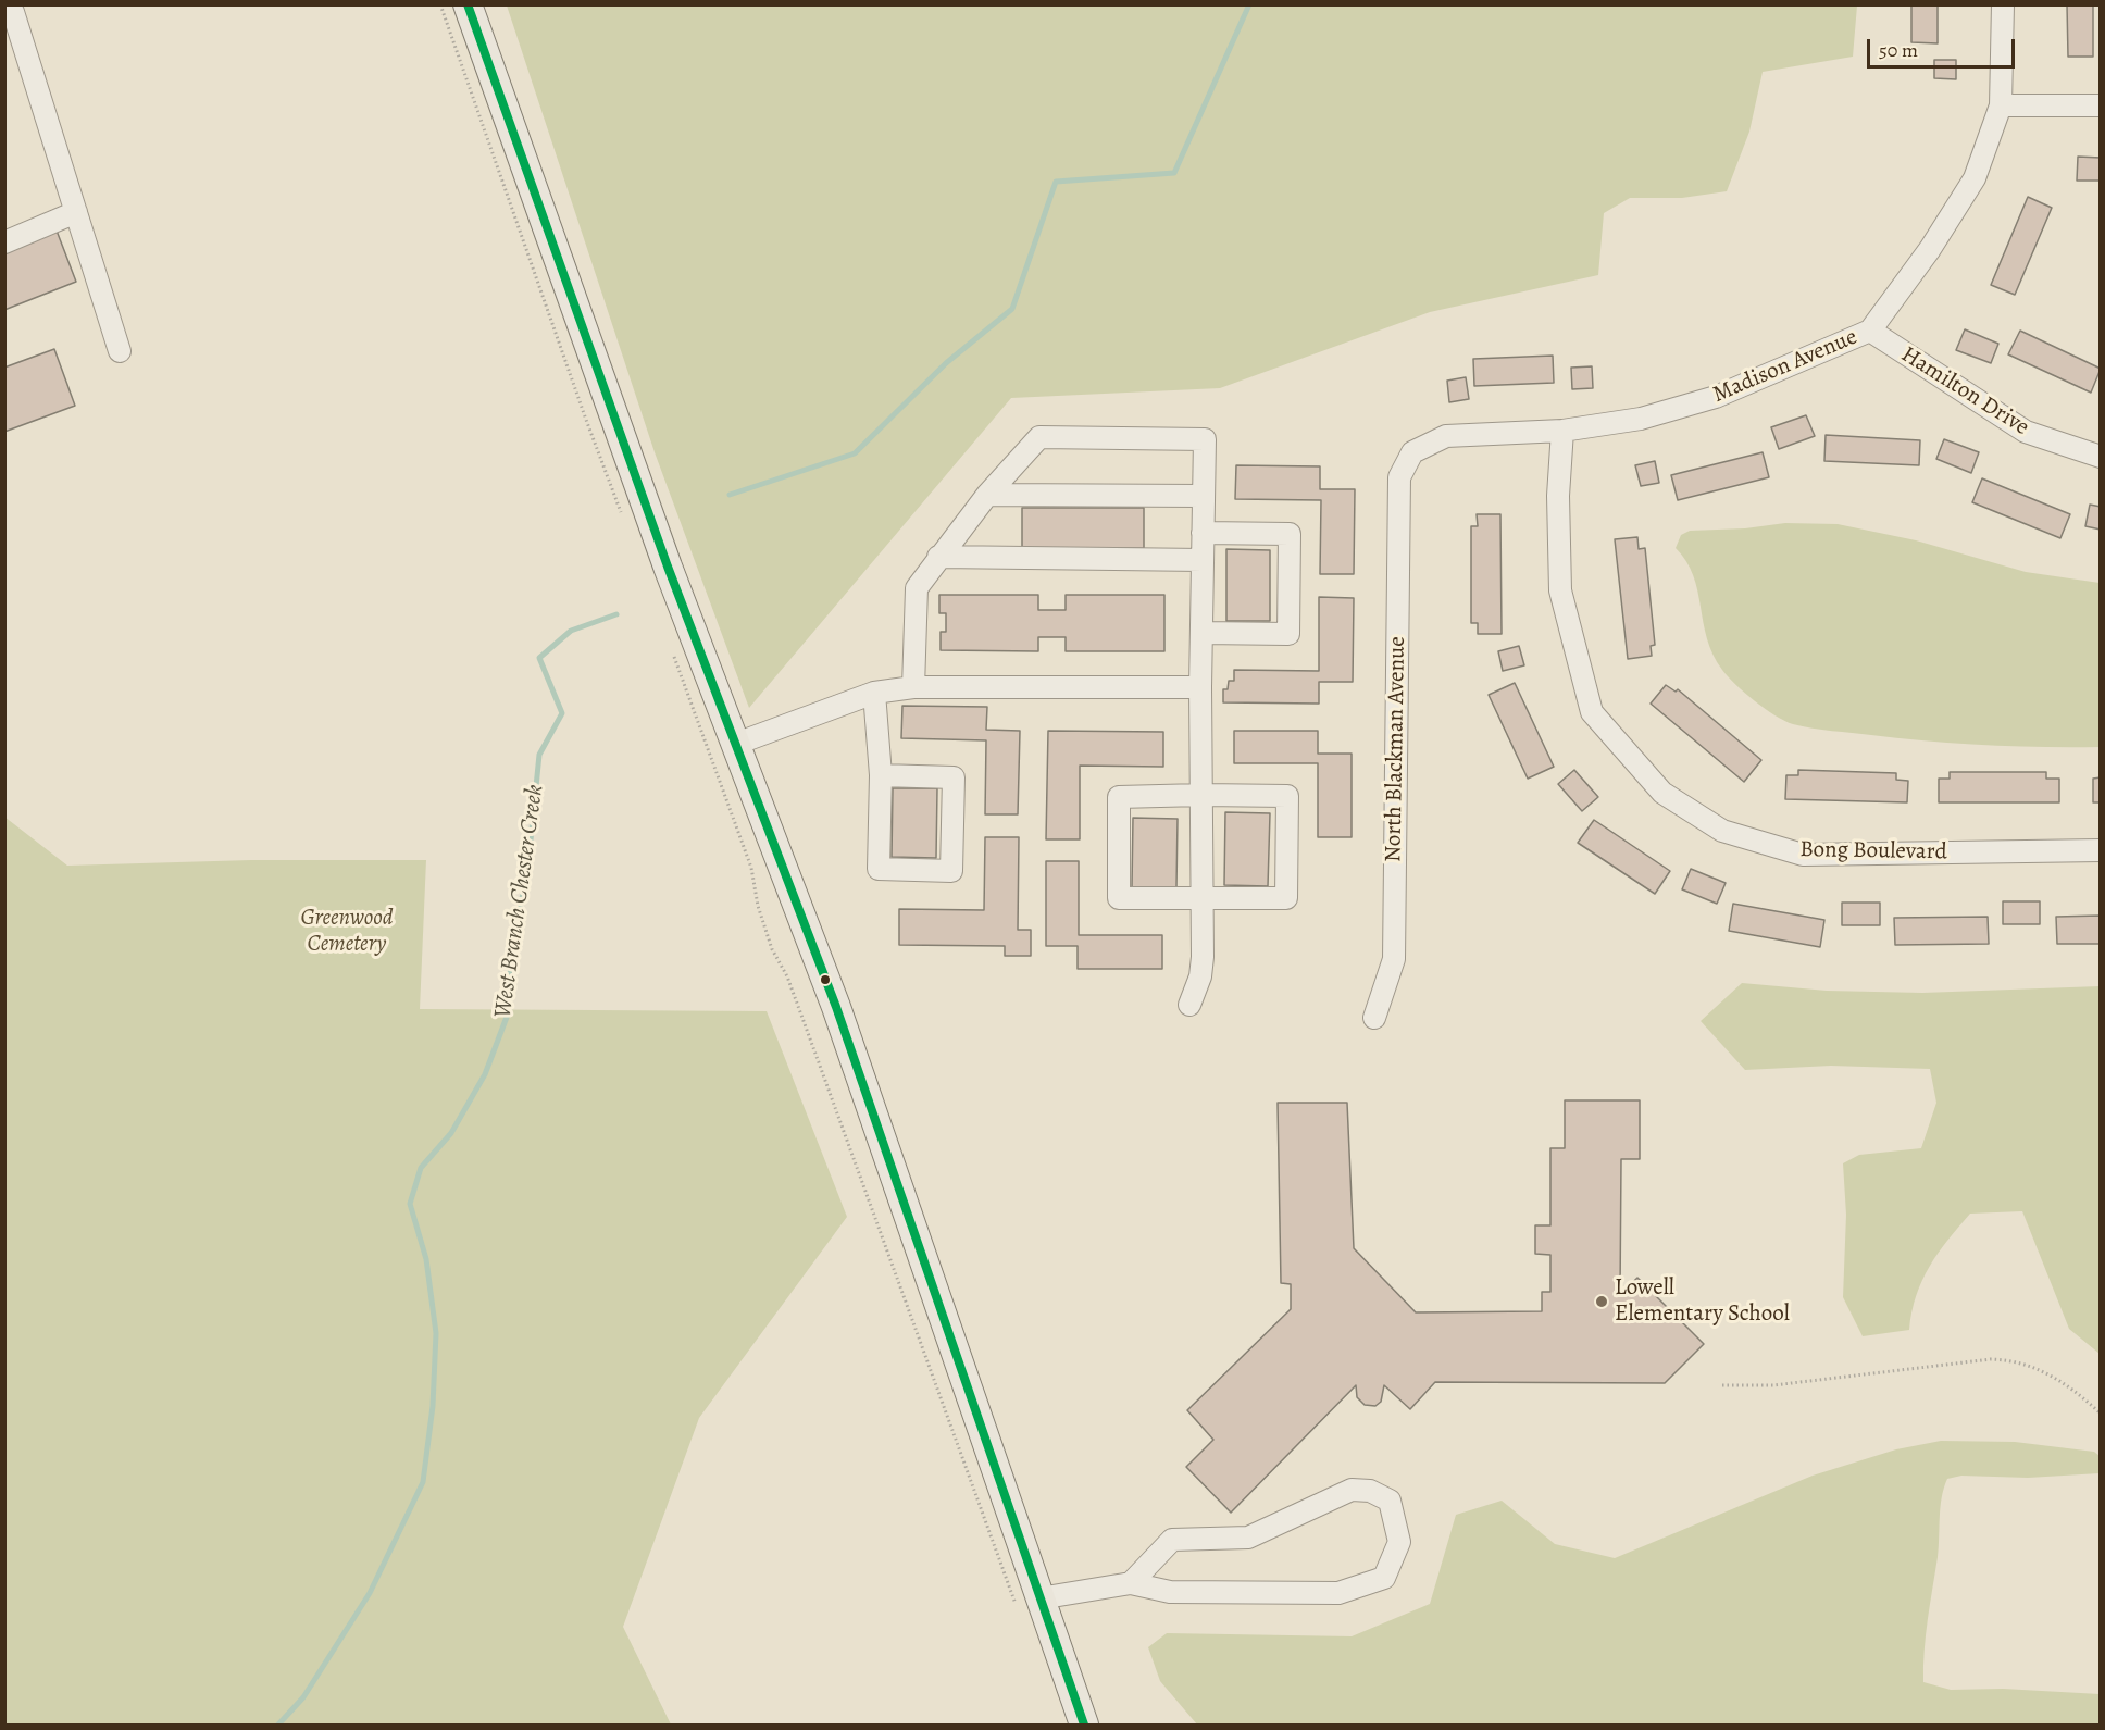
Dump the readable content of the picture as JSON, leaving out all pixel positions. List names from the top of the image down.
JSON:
{
  "streets": {
    "street": [
      "Madison Avenue",
      "Hamilton Drive",
      "North Blackman Avenue",
      "Bong Boulevard"
    ]
  },
  "crossings": [
    ["Madison Avenue", "Hamilton Drive"],
    ["Madison Avenue", "North Blackman Avenue"],
    ["Madison Avenue", "Bong Boulevard"]
  ],
  "water": ["West Branch Chester Creek"],
  "parks": ["Greenwood Cemetery"],
  "places": ["Lowell Elementary School"],
  "scale_bar": "50 m"
}
